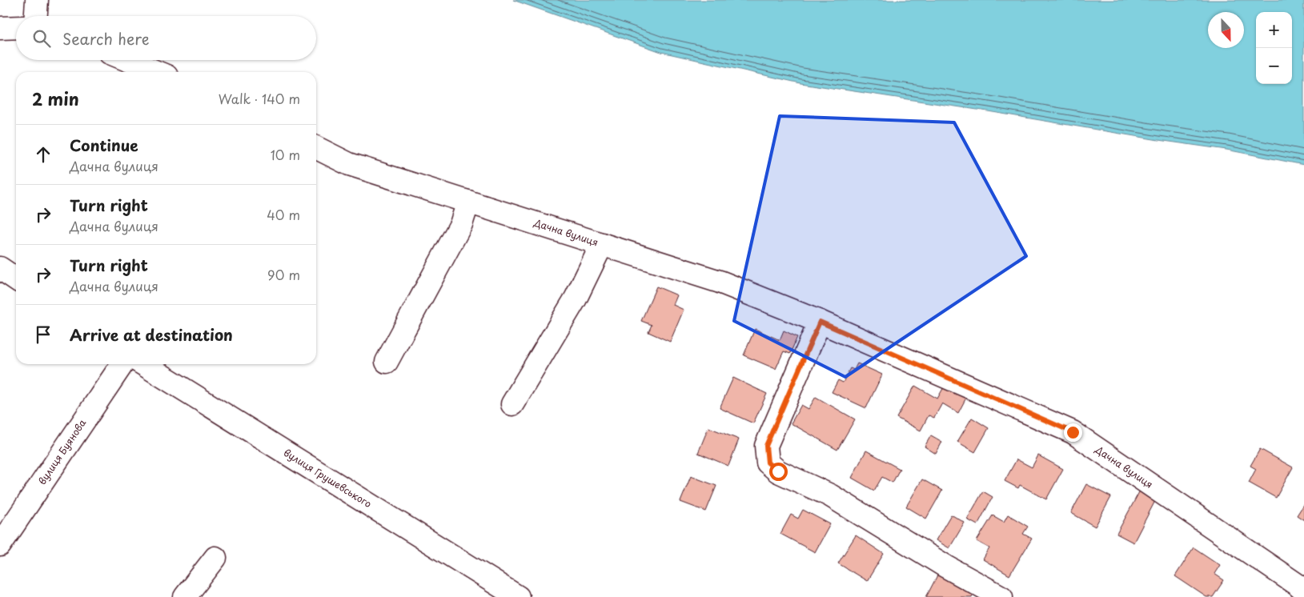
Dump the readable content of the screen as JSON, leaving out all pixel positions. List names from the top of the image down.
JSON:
{
  "streets": {
    "street": ["Дачна вулиця", "вулиця Буянова", "вулиця Грушевського"]
  },
  "north": "bottom",
  "page": {
    "map_buttons": ["+", "−"],
    "search": "Search here",
    "heading": ["2 min", "Walk · 140 m"],
    "list": [
      ["Continue", "Дачна вулиця", "10 m"],
      ["Turn right", "Дачна вулиця", "40 m"],
      ["Turn right", "Дачна вулиця", "90 m"],
      "Arrive at destination"
    ]
  }
}
